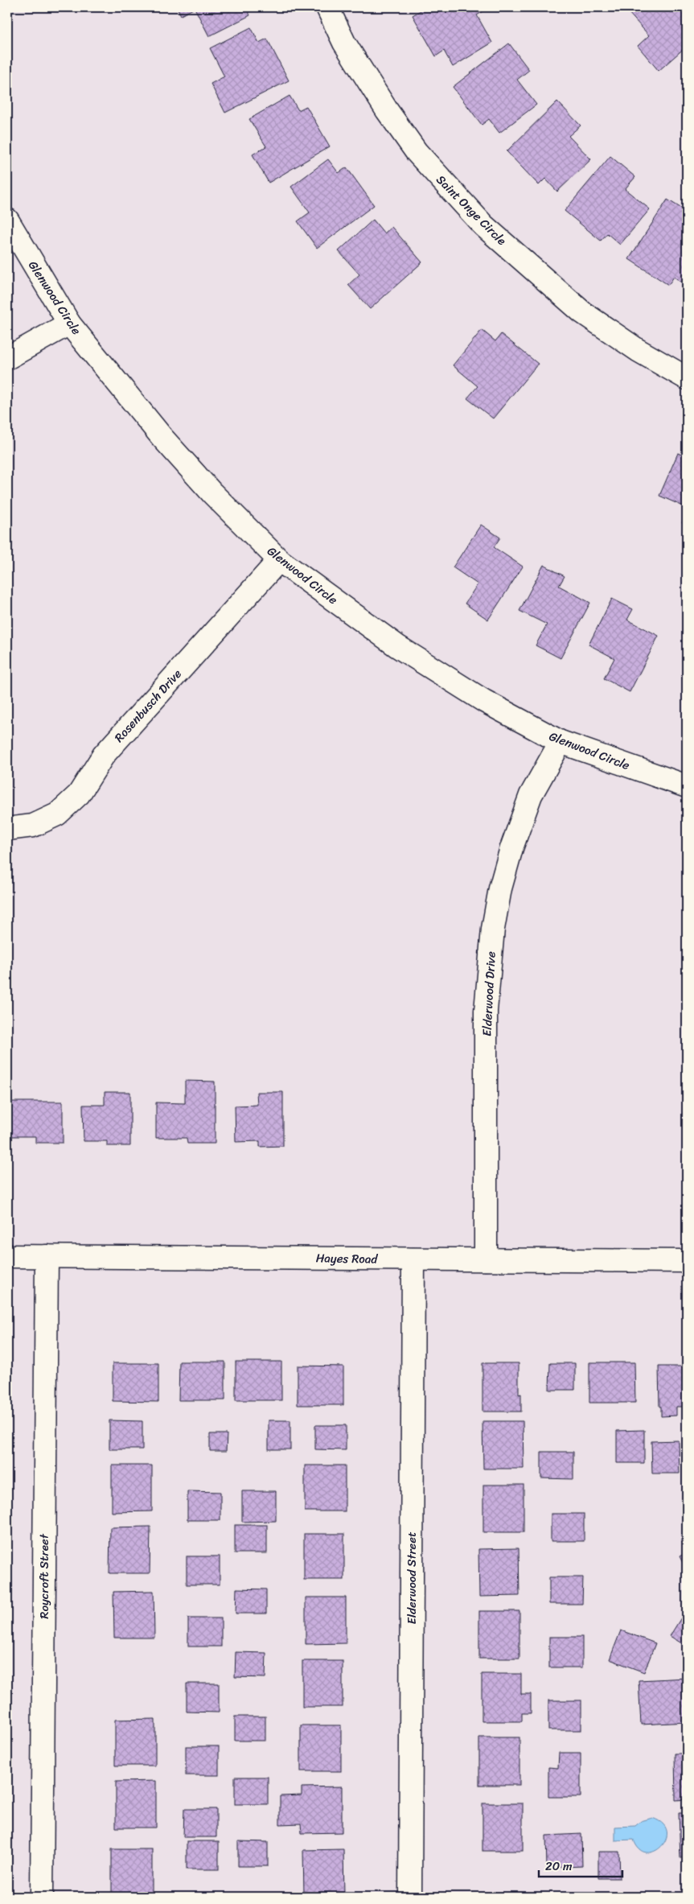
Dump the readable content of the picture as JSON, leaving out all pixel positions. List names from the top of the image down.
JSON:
{
  "streets": {
    "street": [
      "Saint Onge Circle",
      "Glenwood Circle",
      "Rosenbusch Drive",
      "Elderwood Drive",
      "Hayes Road",
      "Roycroft Street",
      "Elderwood Street"
    ]
  },
  "crossings": [
    ["Glenwood Circle", "Rosenbusch Drive"],
    ["Glenwood Circle", "Elderwood Drive"],
    ["Elderwood Drive", "Hayes Road"],
    ["Hayes Road", "Roycroft Street"],
    ["Hayes Road", "Elderwood Street"]
  ],
  "scale_bar": "20 m"
}
